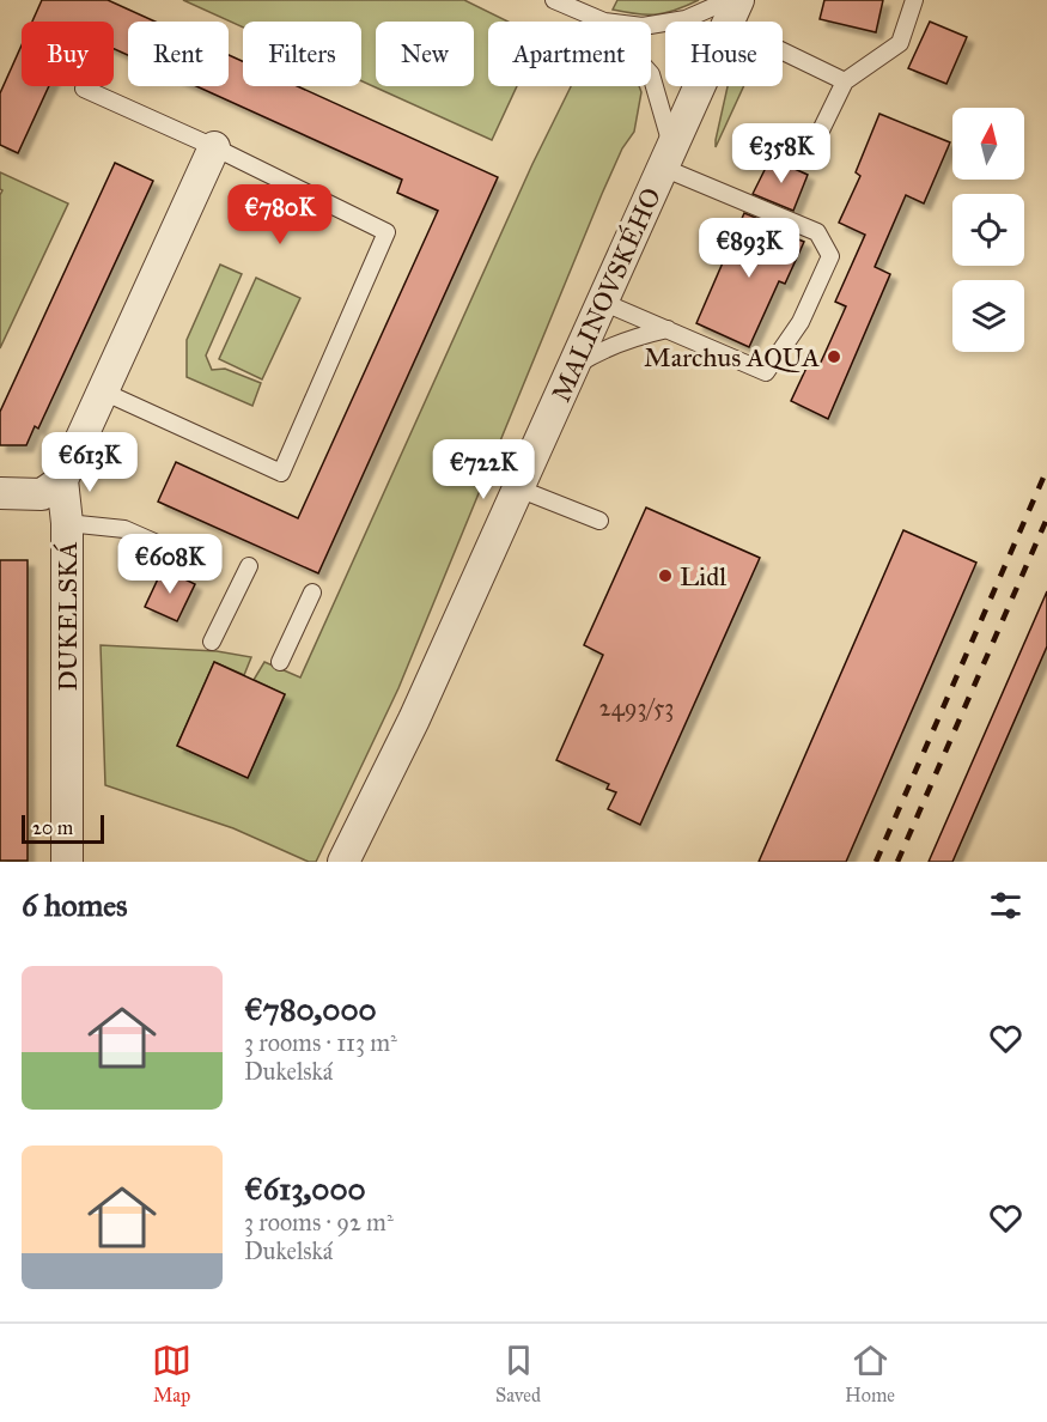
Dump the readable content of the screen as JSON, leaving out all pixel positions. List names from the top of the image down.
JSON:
{
  "streets": {
    "street": ["MALINOVSKÉHO", "DUKELSKÁ"]
  },
  "places": ["Marchus AQUA", "Lidl"],
  "house_numbers": ["2493/53"],
  "scale_bar": "20 m",
  "north": "top",
  "page": {
    "chip": [
      "Buy",
      "Rent",
      "Filters",
      "New",
      "Apartment",
      "House"
    ],
    "price": [
      "€358K",
      "€780K",
      "€893K",
      "€613K",
      "€722K",
      "€608K"
    ],
    "scale": "20 m",
    "heading": "6 homes",
    "list": [
      {
        "name": "€780,000",
        "note": "3 rooms · 113 m² · Dukelská"
      },
      {
        "name": "€613,000",
        "note": "3 rooms · 92 m² · Dukelská"
      }
    ],
    "tabs": ["Map", "Saved", "Home"]
  }
}
